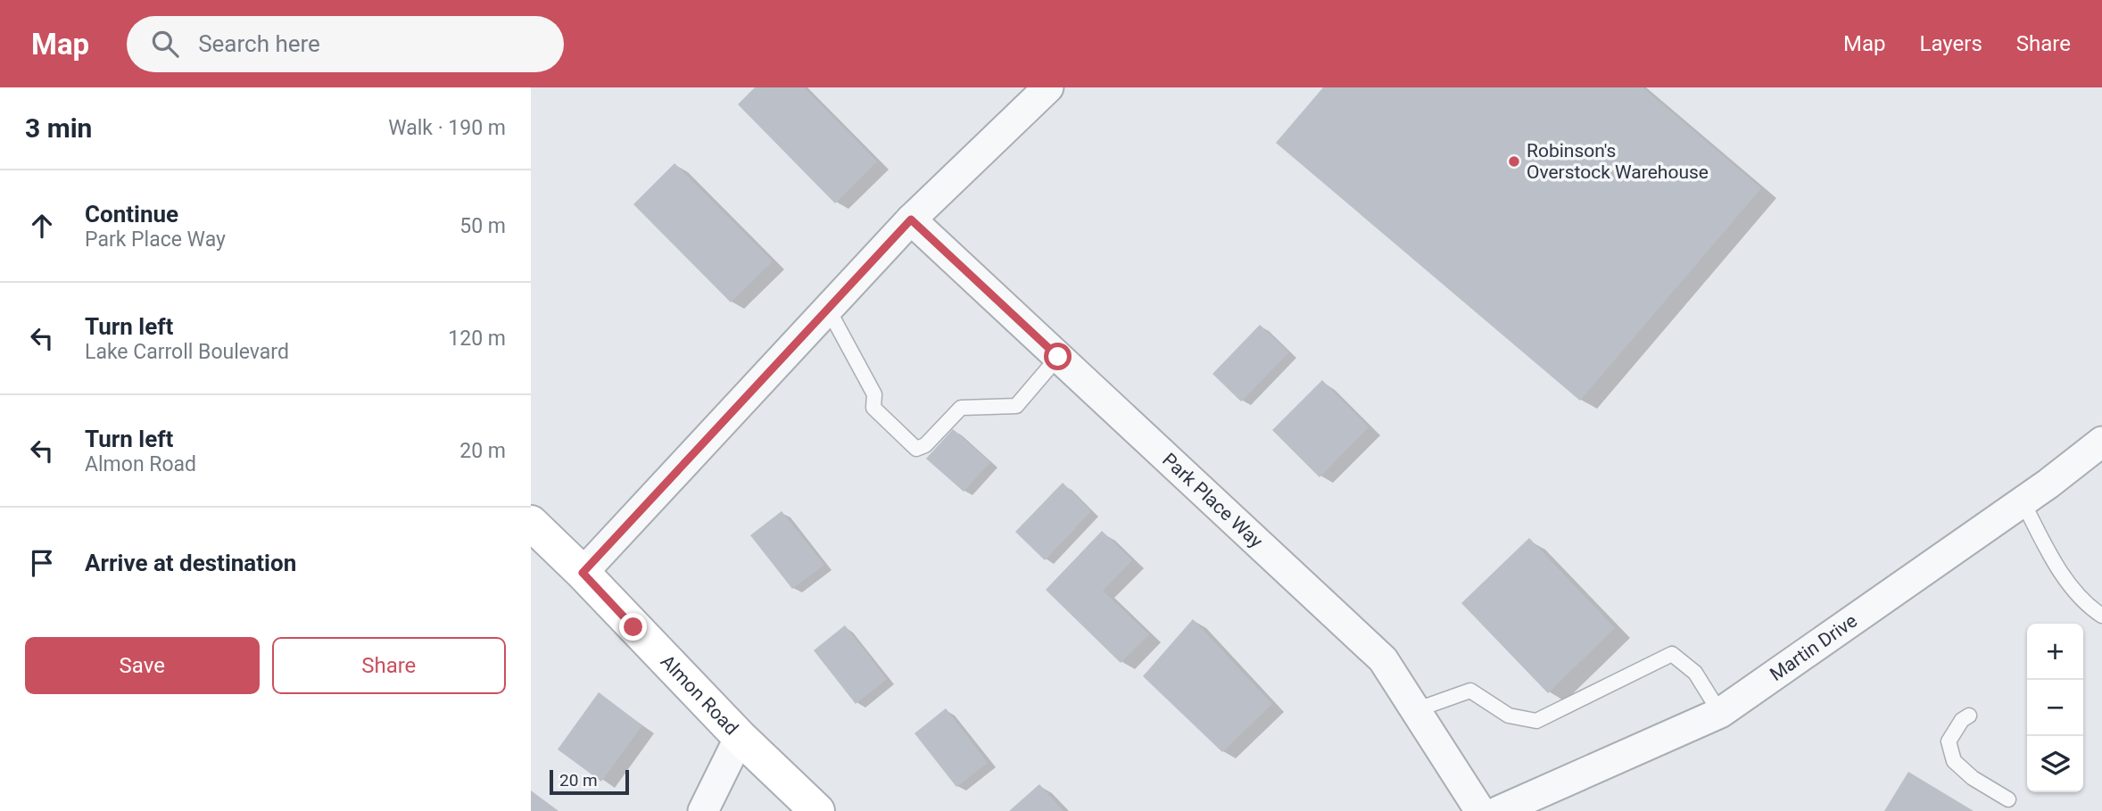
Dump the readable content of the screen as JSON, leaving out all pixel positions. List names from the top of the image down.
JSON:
{
  "streets": {
    "street": ["Park Place Way", "Martin Drive", "Almon Road"]
  },
  "places": ["Robinson's Overstock Warehouse"],
  "scale_bar": "20 m",
  "page": {
    "header": "Map",
    "search": "Search here",
    "nav": ["Map", "Layers", "Share"],
    "heading": ["3 min", "Walk · 190 m"],
    "list": [
      ["Continue", "Park Place Way", "50 m"],
      ["Turn left", "Lake Carroll Boulevard", "120 m"],
      ["Turn left", "Almon Road", "20 m"],
      "Arrive at destination"
    ],
    "buttons": ["Save", "Share"],
    "map_buttons": ["+", "−"],
    "scale": "20 m"
  }
}
